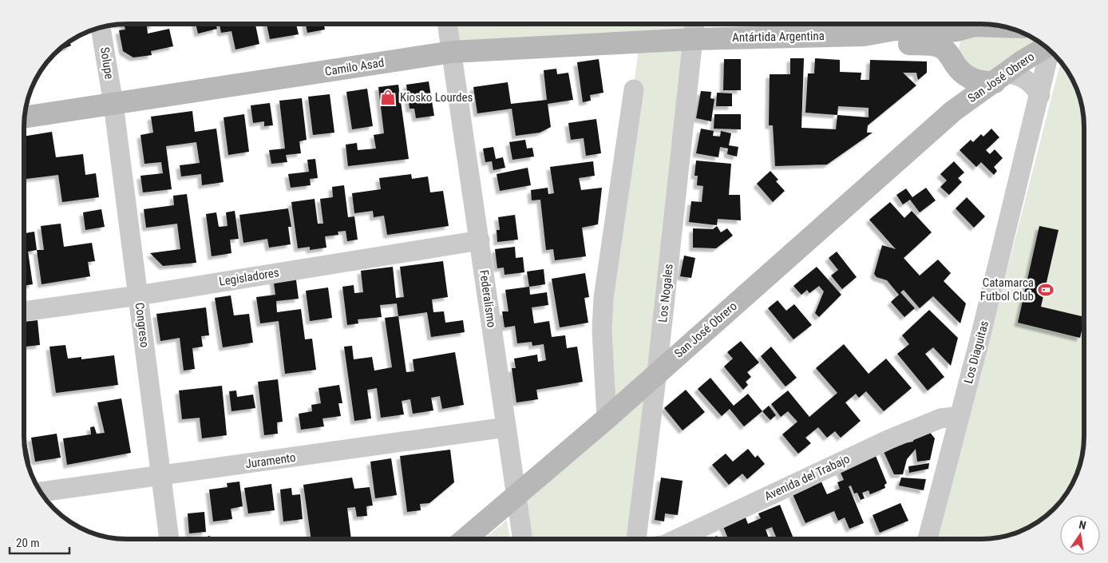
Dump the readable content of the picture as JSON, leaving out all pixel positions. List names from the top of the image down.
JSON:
{
  "streets": {
    "street": [
      "Antártida Argentina",
      "Solupe",
      "Camilo Asad",
      "San José Obrero",
      "Legisladores",
      "Los Nogales",
      "Federalismo",
      "Congreso",
      "Los Diaguitas",
      "Juramento",
      "Avenida del Trabajo"
    ]
  },
  "crossings": [
    ["Antártida Argentina", "Camilo Asad"],
    ["Antártida Argentina", "San José Obrero"],
    ["Antártida Argentina", "Los Nogales"],
    ["Solupe", "Camilo Asad"],
    ["Solupe", "Congreso"],
    ["Camilo Asad", "Los Nogales"],
    ["Camilo Asad", "Federalismo"],
    ["Camilo Asad", "Congreso"],
    ["San José Obrero", "Los Nogales"],
    ["San José Obrero", "Federalismo"],
    ["Legisladores", "Federalismo"],
    ["Legisladores", "Congreso"],
    ["Federalismo", "Juramento"],
    ["Congreso", "Juramento"],
    ["Los Diaguitas", "Avenida del Trabajo"]
  ],
  "places": {
    "shop": ["Kiosko Lourdes"],
    "sports": ["Catamarca Futbol Club"]
  },
  "scale_bar": "20 m",
  "north": "top"
}
